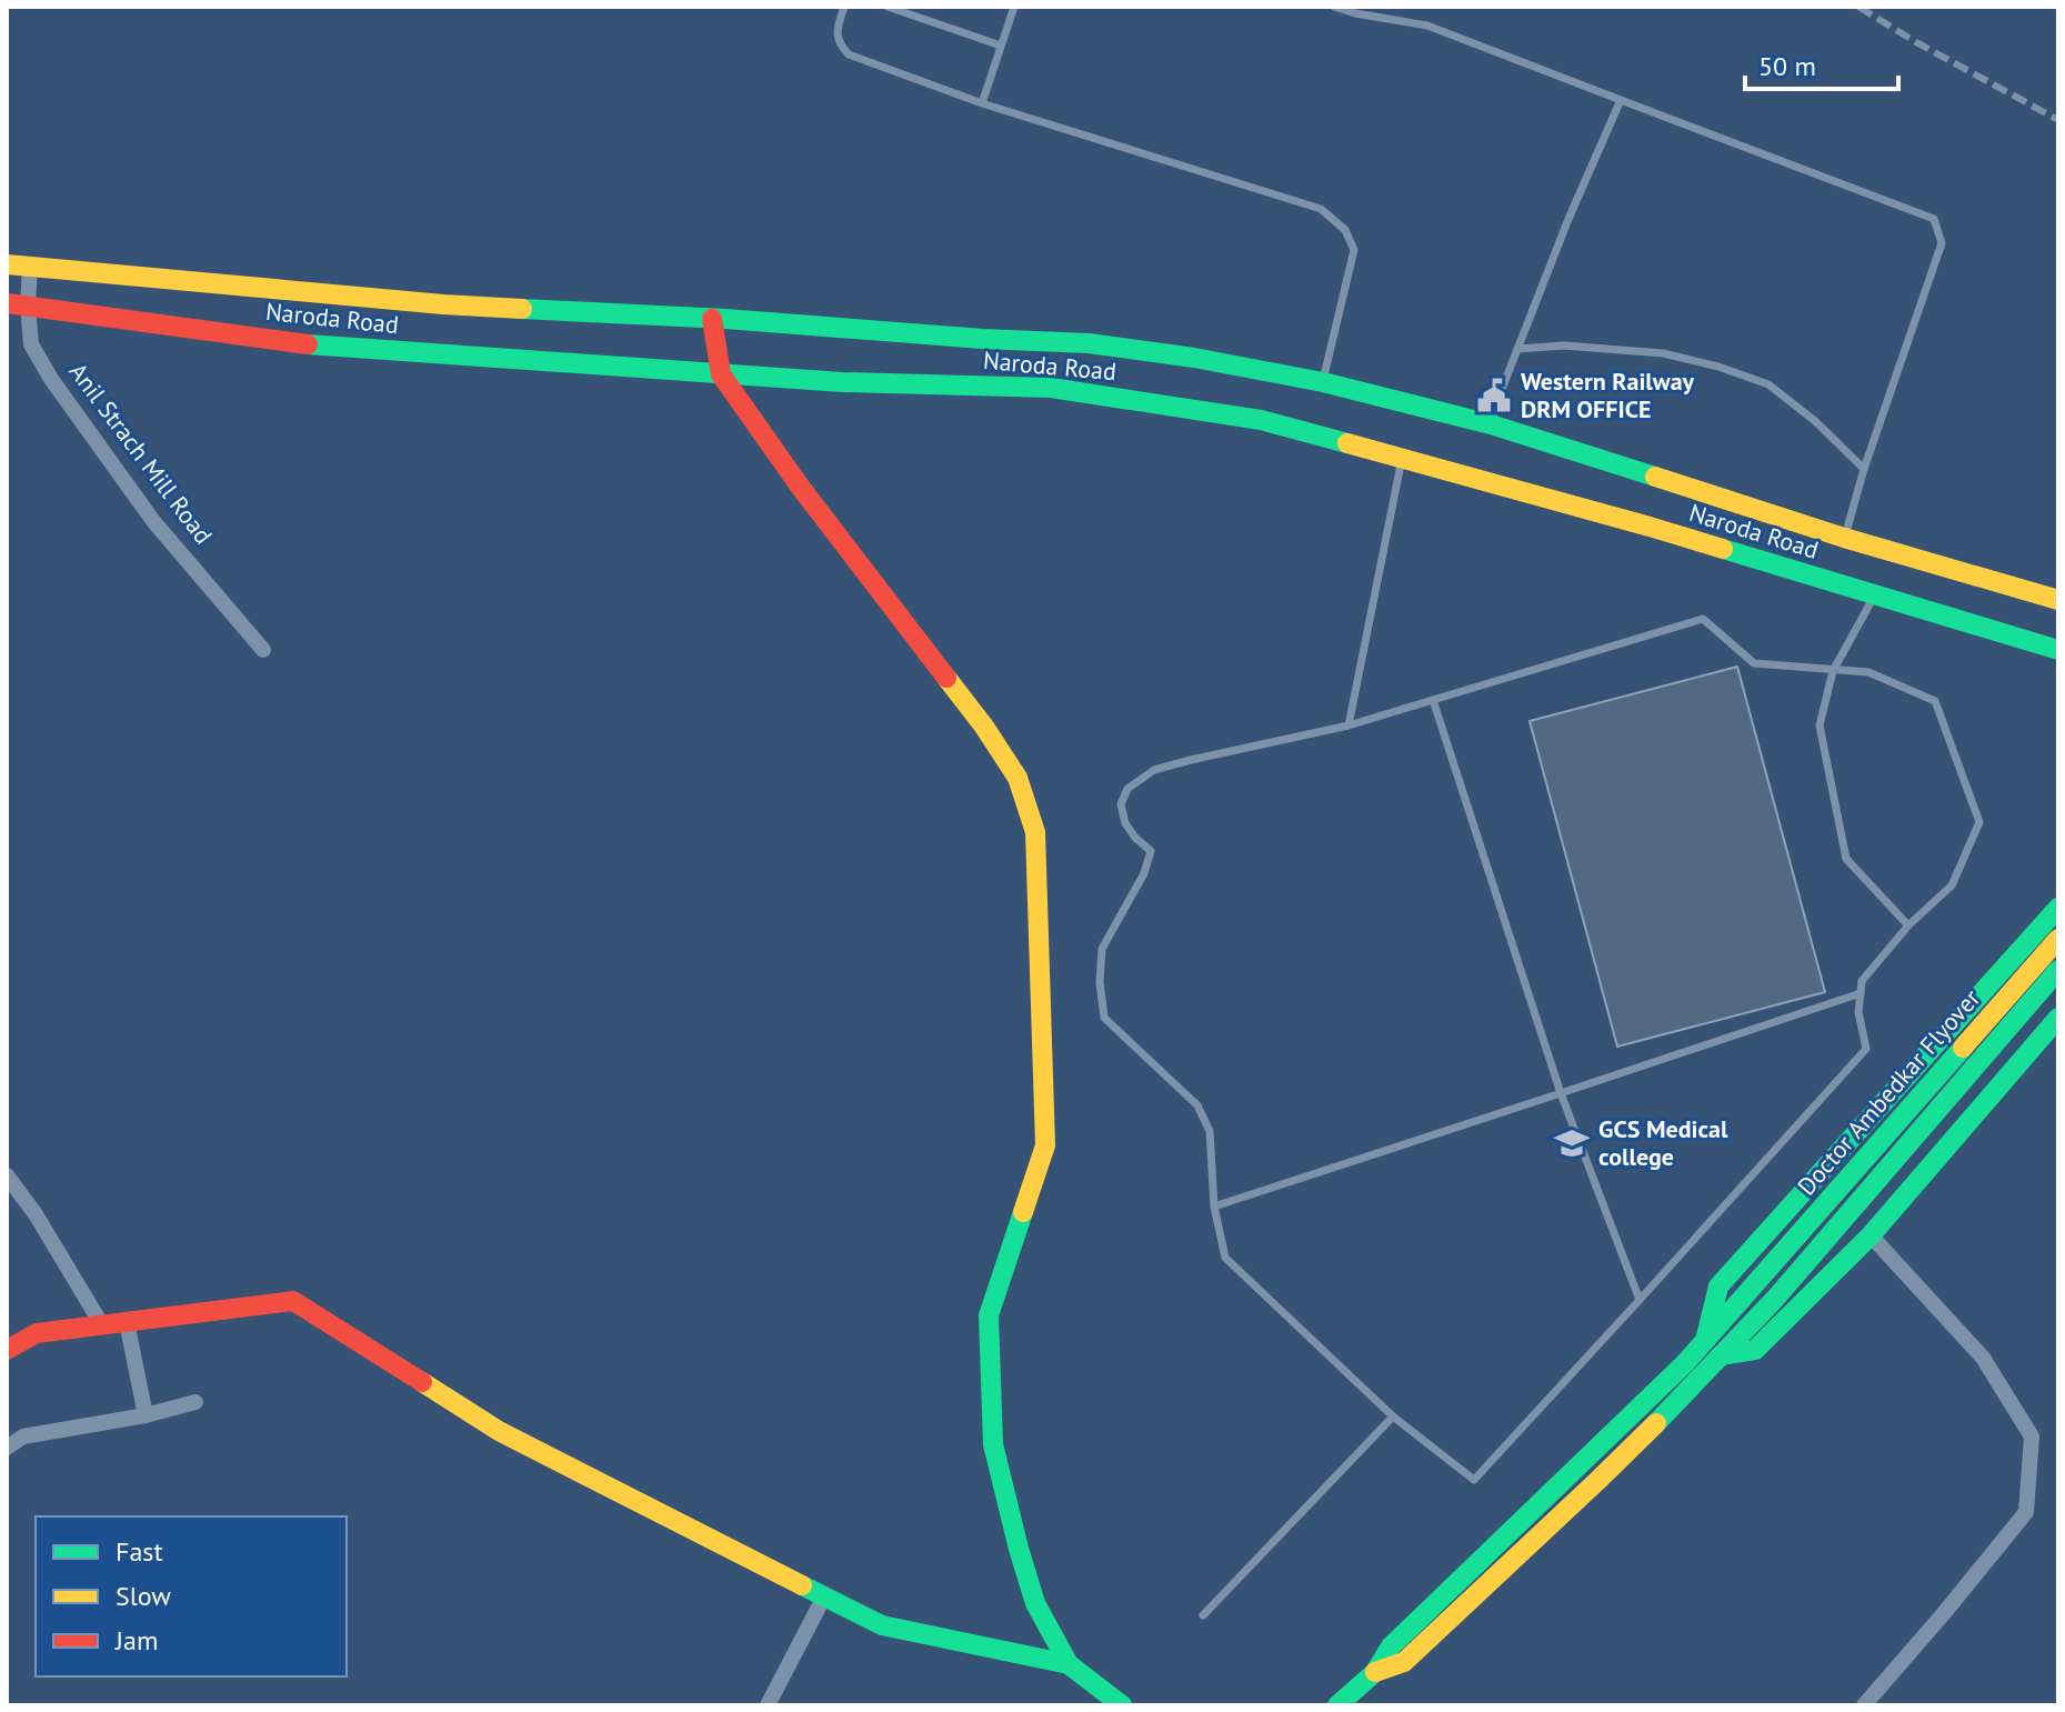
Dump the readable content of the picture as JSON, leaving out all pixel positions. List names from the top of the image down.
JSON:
{
  "streets": {
    "main road": ["Naroda Road", "Doctor Ambedkar Flyover"],
    "street": ["Anil Strach Mill Road"]
  },
  "crossings": [
    ["Naroda Road", "Anil Strach Mill Road"]
  ],
  "places": {
    "public building": ["Western Railway DRM OFFICE"],
    "school or university": ["GCS Medical college"]
  },
  "legend": ["Fast", "Slow", "Jam"],
  "scale_bar": "50 m"
}
